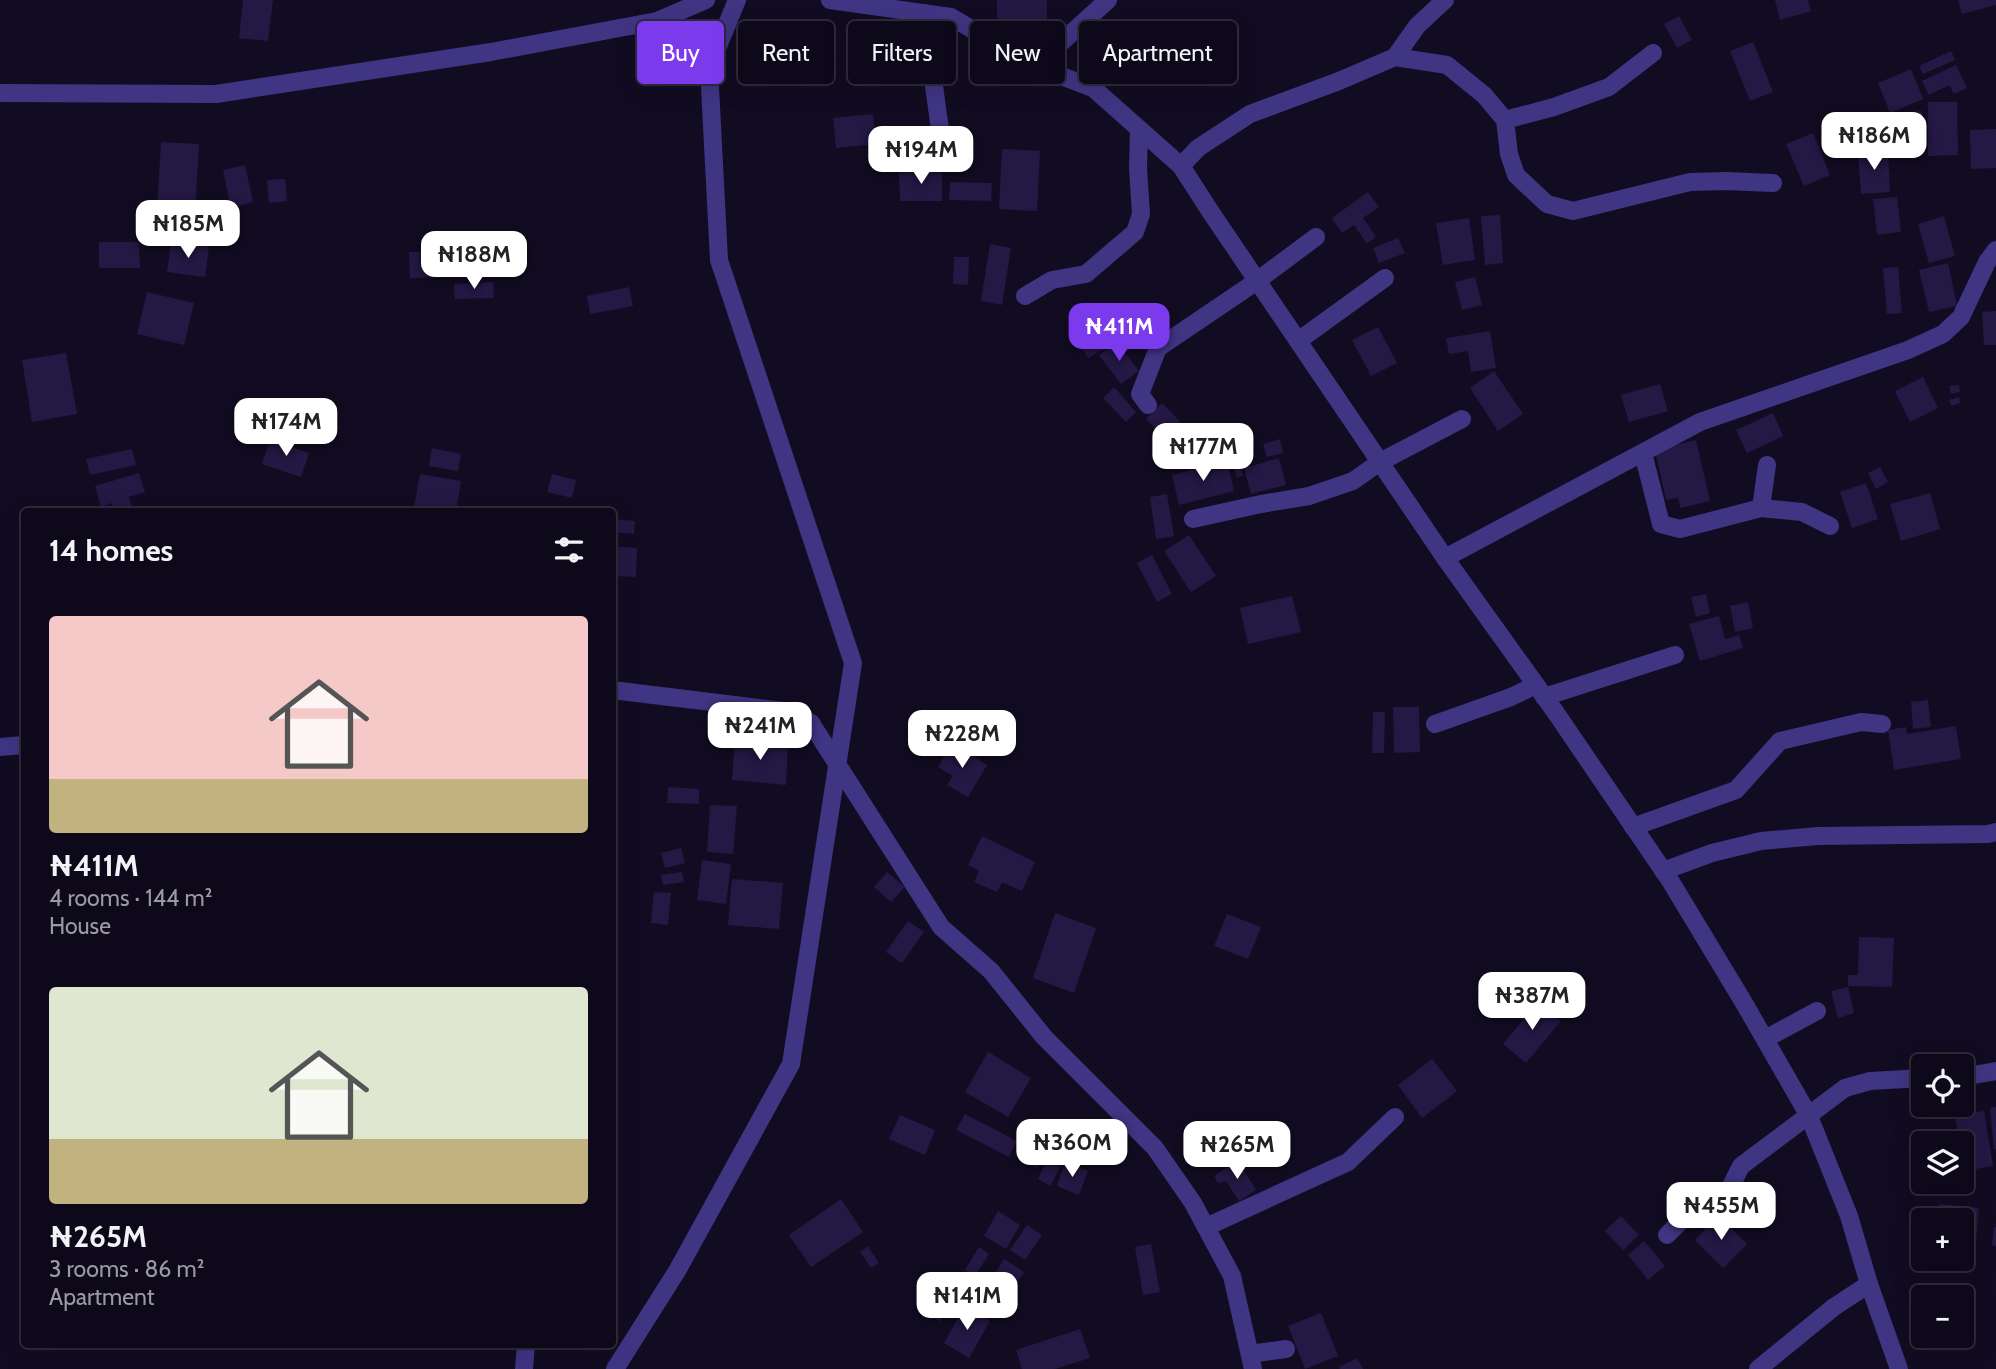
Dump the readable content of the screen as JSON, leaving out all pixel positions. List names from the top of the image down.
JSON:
{
  "page": {
    "chip": [
      "Buy",
      "Rent",
      "Filters",
      "New",
      "Apartment"
    ],
    "price": [
      "₦186M",
      "₦194M",
      "₦185M",
      "₦188M",
      "₦411M",
      "₦174M",
      "₦177M",
      "₦241M",
      "₦228M",
      "₦387M",
      "₦360M",
      "₦265M",
      "₦455M",
      "₦141M"
    ],
    "heading": "14 homes",
    "list": [
      {
        "name": "₦411M",
        "note": "4 rooms · 144 m² · House"
      },
      {
        "name": "₦265M",
        "note": "3 rooms · 86 m² · Apartment"
      }
    ],
    "map_buttons": ["+", "−"]
  }
}
